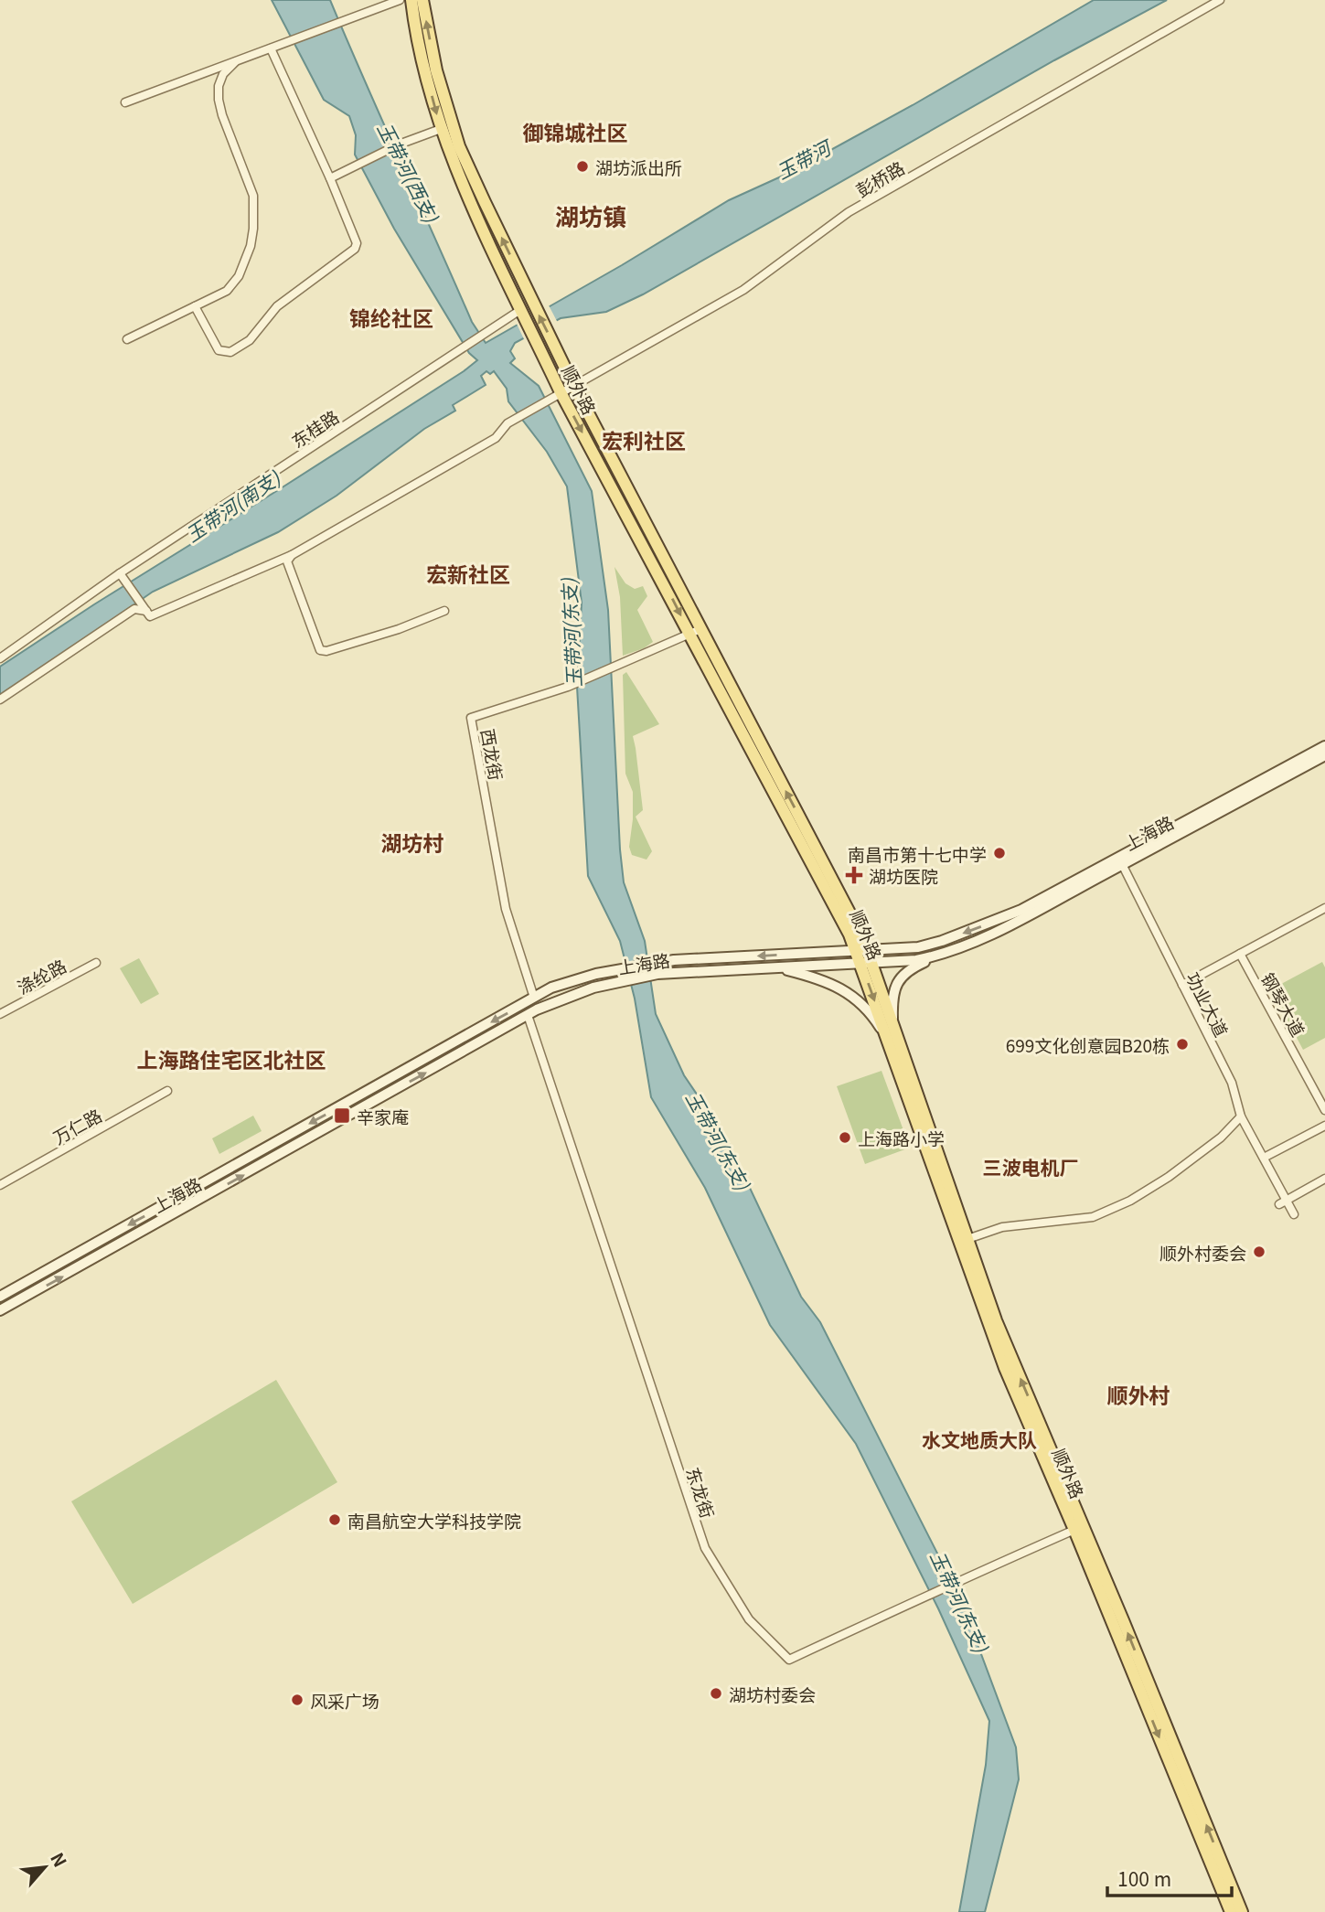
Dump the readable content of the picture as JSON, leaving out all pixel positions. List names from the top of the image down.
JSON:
{
  "streets": {
    "main road": ["顺外路", "上海路"],
    "street": [
      "彭桥路",
      "东桂路",
      "西龙街",
      "涤纶路",
      "功业大道",
      "钢琴大道",
      "万仁路",
      "东龙街"
    ]
  },
  "crossings": [
    ["彭桥路", "顺外路"],
    ["顺外路", "东桂路"],
    ["顺外路", "西龙街"],
    ["顺外路", "上海路"],
    ["顺外路", "东龙街"],
    ["西龙街", "上海路"],
    ["上海路", "功业大道"],
    ["上海路", "东龙街"]
  ],
  "districts": [
    "御锦城社区",
    "湖坊镇",
    "锦纶社区",
    "宏利社区",
    "宏新社区",
    "湖坊村",
    "上海路住宅区北社区",
    "三波电机厂",
    "顺外村",
    "水文地质大队"
  ],
  "water": [
    "玉带河",
    "玉带河(西支)",
    "玉带河(南支)",
    "玉带河(东支)"
  ],
  "places": {
    "other": [
      "湖坊派出所",
      "南昌市第十七中学",
      "699文化创意园B20栋",
      "上海路小学",
      "顺外村委会",
      "南昌航空大学科技学院",
      "湖坊村委会",
      "风采广场"
    ],
    "health": ["湖坊医院"],
    "transit": ["辛家庵"]
  },
  "scale_bar": "100 m",
  "north": "top right"
}
